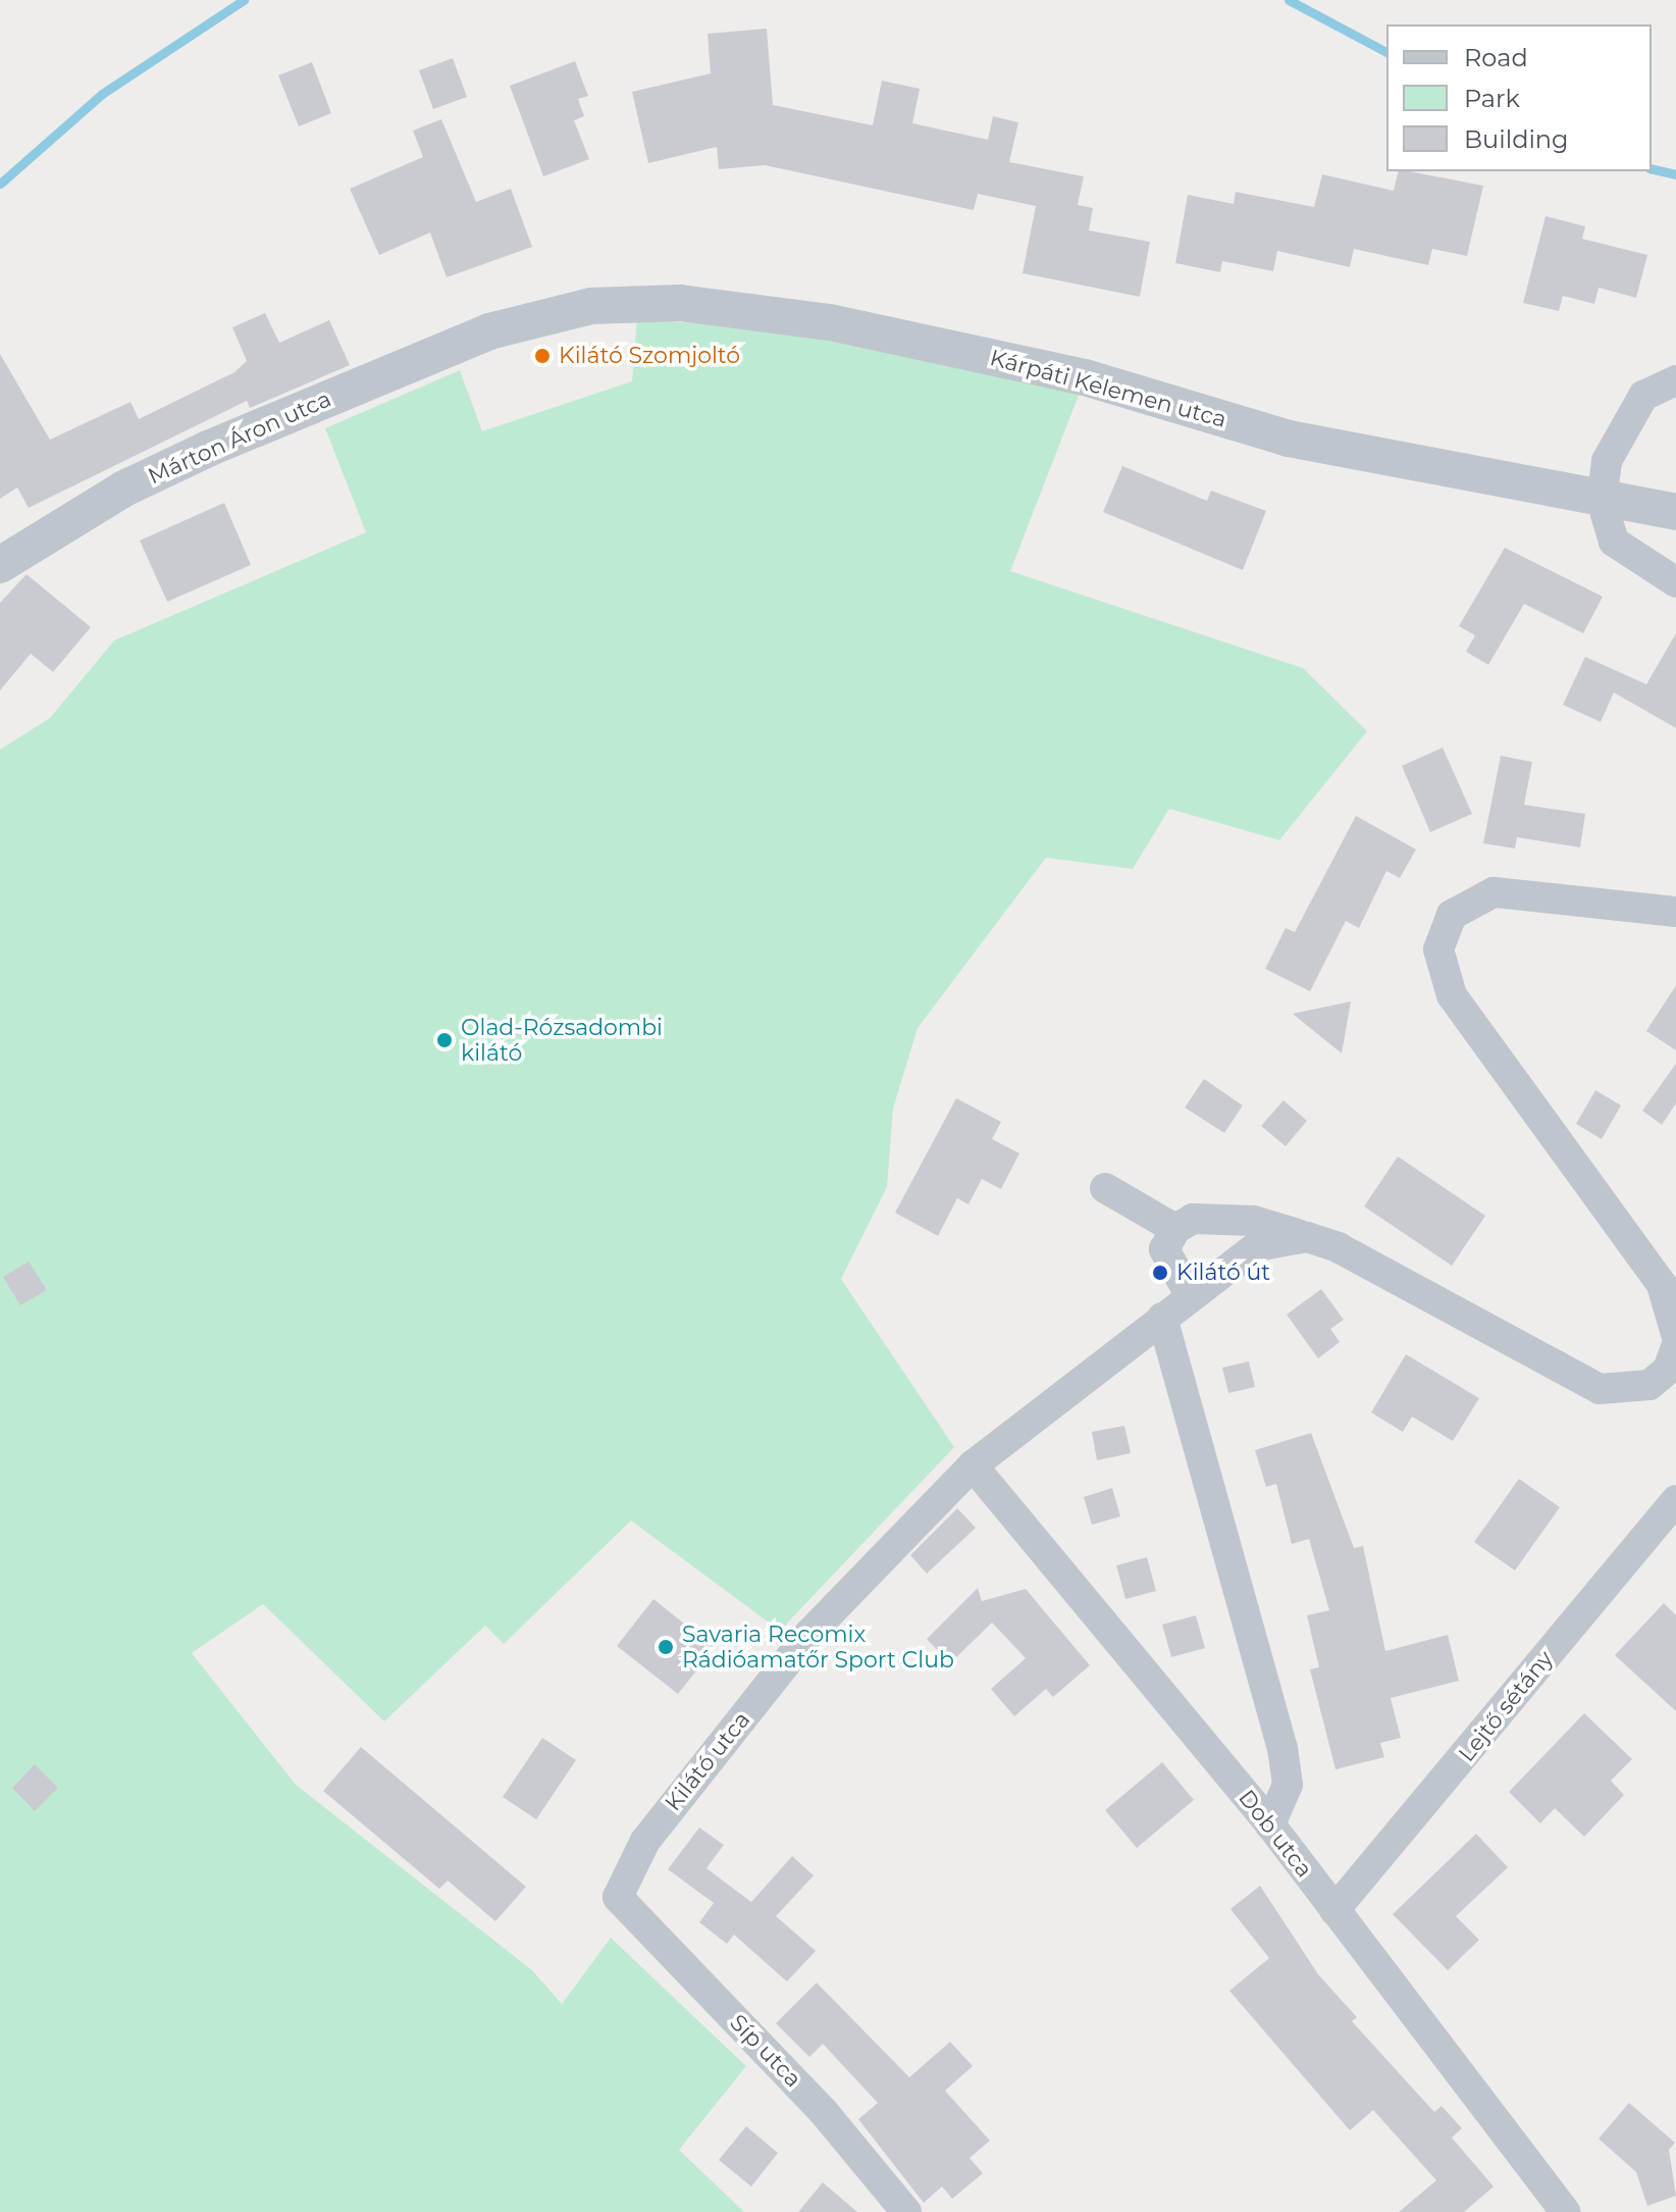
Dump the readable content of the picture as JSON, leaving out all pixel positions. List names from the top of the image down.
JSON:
{
  "streets": {
    "street": [
      "Kárpáti Kelemen utca",
      "Márton Áron utca",
      "Lejtő sétány",
      "Kilátó utca",
      "Dob utca",
      "Síp utca"
    ]
  },
  "crossings": [
    ["Kárpáti Kelemen utca", "Márton Áron utca"],
    ["Lejtő sétány", "Dob utca"],
    ["Kilátó utca", "Dob utca"],
    ["Kilátó utca", "Síp utca"]
  ],
  "places": [
    "Kilátó Szomjoltó",
    "Olad-Rózsadombi kilátó",
    "Kilátó út",
    "Savaria Recomix Rádióamatőr Sport Club"
  ],
  "legend": ["Road", "Park", "Building"]
}
